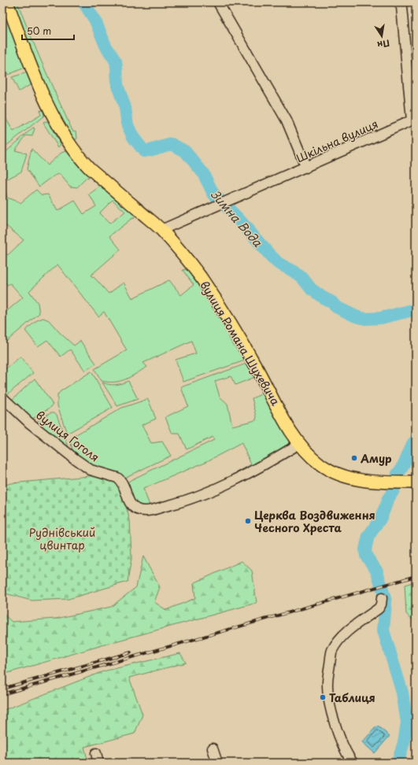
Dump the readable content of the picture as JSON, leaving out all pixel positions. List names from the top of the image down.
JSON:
{
  "streets": {
    "main road": ["вулиця Романа Шухевича"],
    "street": ["Шкільна вулиця", "вулиця Гоголя"]
  },
  "crossings": [
    ["Шкільна вулиця", "вулиця Романа Шухевича"],
    ["вулиця Романа Шухевича", "вулиця Гоголя"]
  ],
  "water": ["Зимна Вода"],
  "parks": ["Руднівський цвинтар"],
  "places": ["Амур", "Церква Воздвиження Чесного Хреста", "Таблиця"],
  "scale_bar": "50 m",
  "north": "bottom"
}
